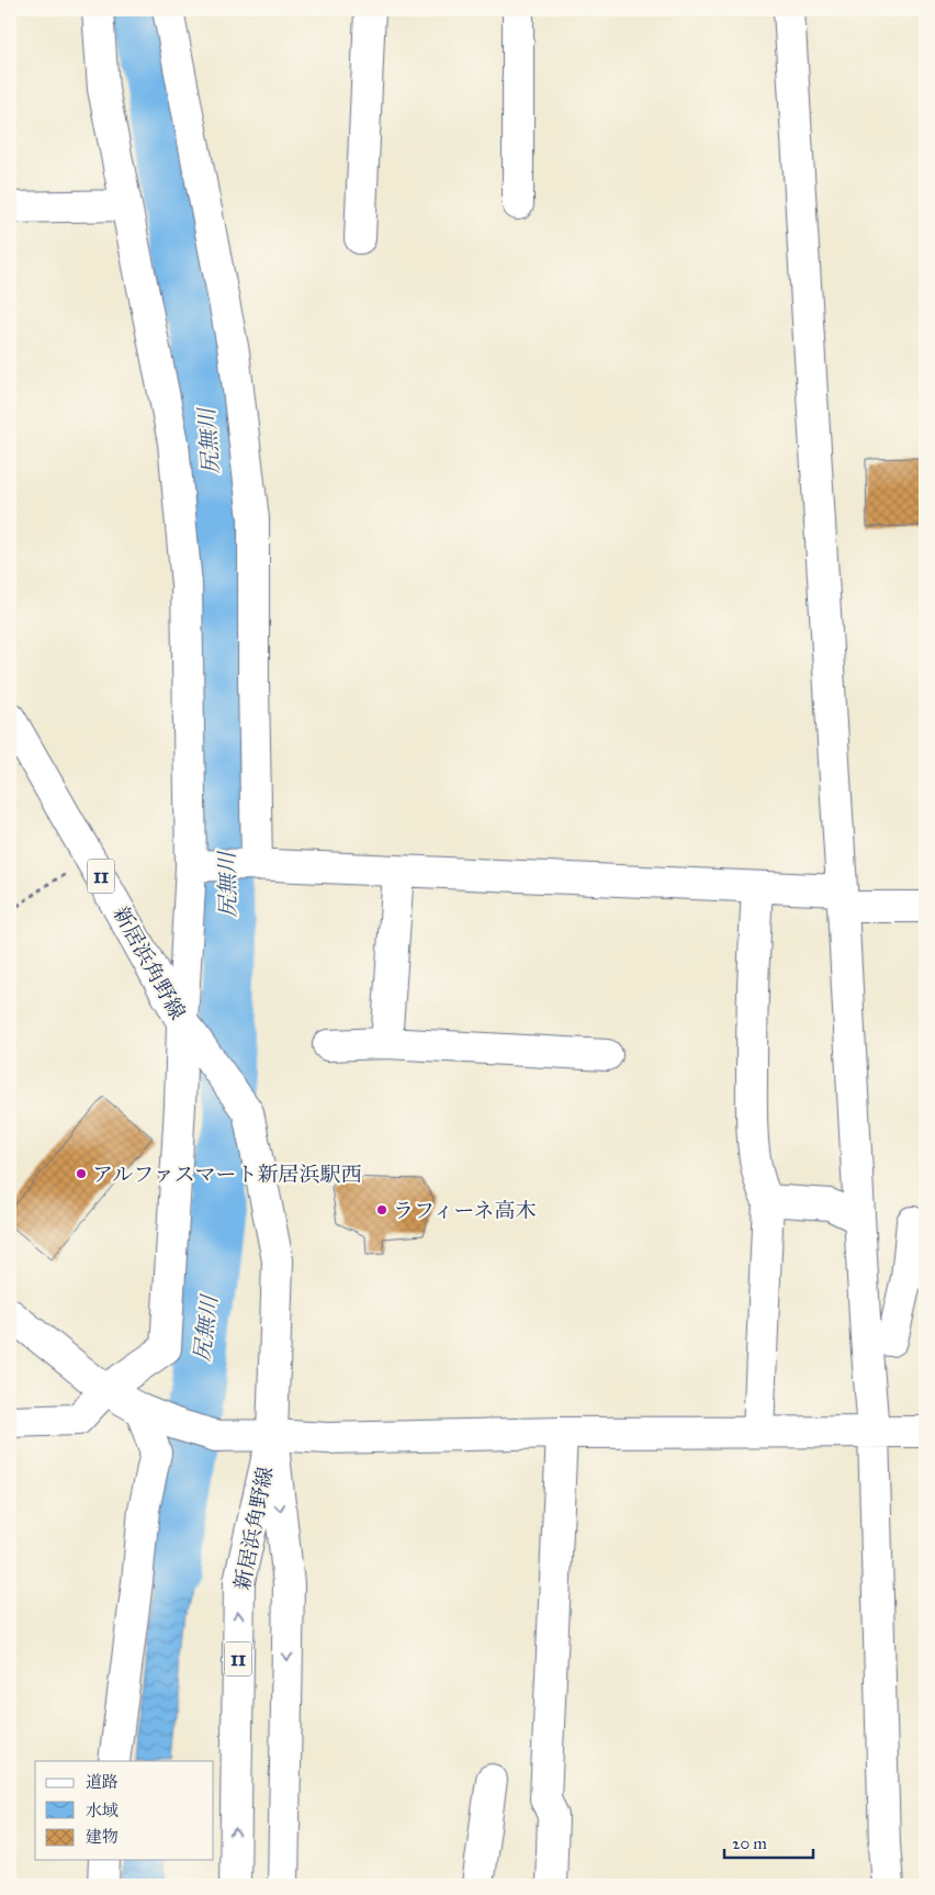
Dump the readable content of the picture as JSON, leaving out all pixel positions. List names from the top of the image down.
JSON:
{
  "streets": {
    "street": ["11", "新居浜角野線"]
  },
  "water": ["尻無川"],
  "places": ["アルファスマート新居浜駅西", "ラフィーネ高木"],
  "legend": ["道路", "水域", "建物"],
  "scale_bar": "20 m"
}
